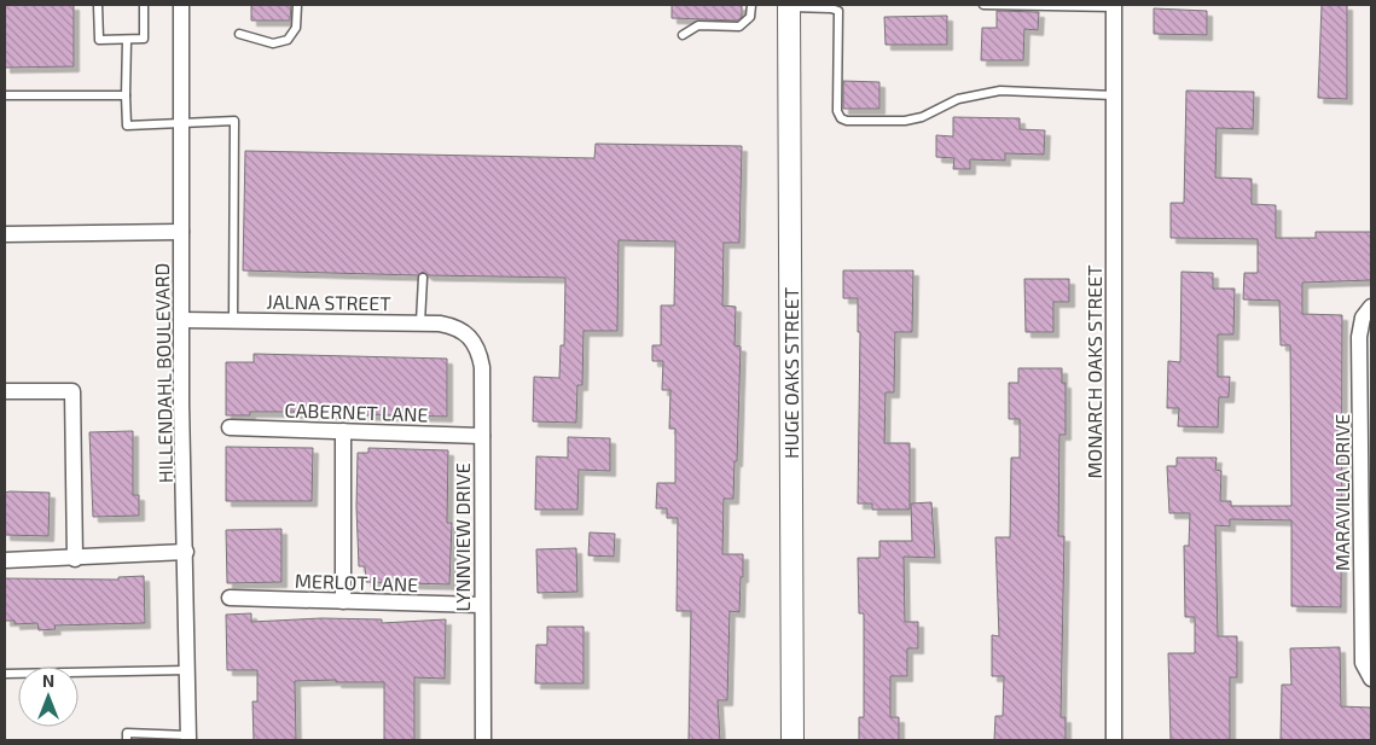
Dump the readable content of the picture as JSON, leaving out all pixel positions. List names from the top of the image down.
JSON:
{
  "streets": {
    "street": [
      "JALNA STREET",
      "MONARCH OAKS STREET",
      "HILLENDAHL BOULEVARD",
      "HUGE OAKS STREET",
      "CABERNET LANE",
      "MARAVILLA DRIVE",
      "LYNNVIEW DRIVE",
      "MERLOT LANE"
    ]
  },
  "crossings": [
    ["JALNA STREET", "HILLENDAHL BOULEVARD"],
    ["JALNA STREET", "LYNNVIEW DRIVE"],
    ["CABERNET LANE", "LYNNVIEW DRIVE"],
    ["LYNNVIEW DRIVE", "MERLOT LANE"]
  ],
  "north": "top"
}
